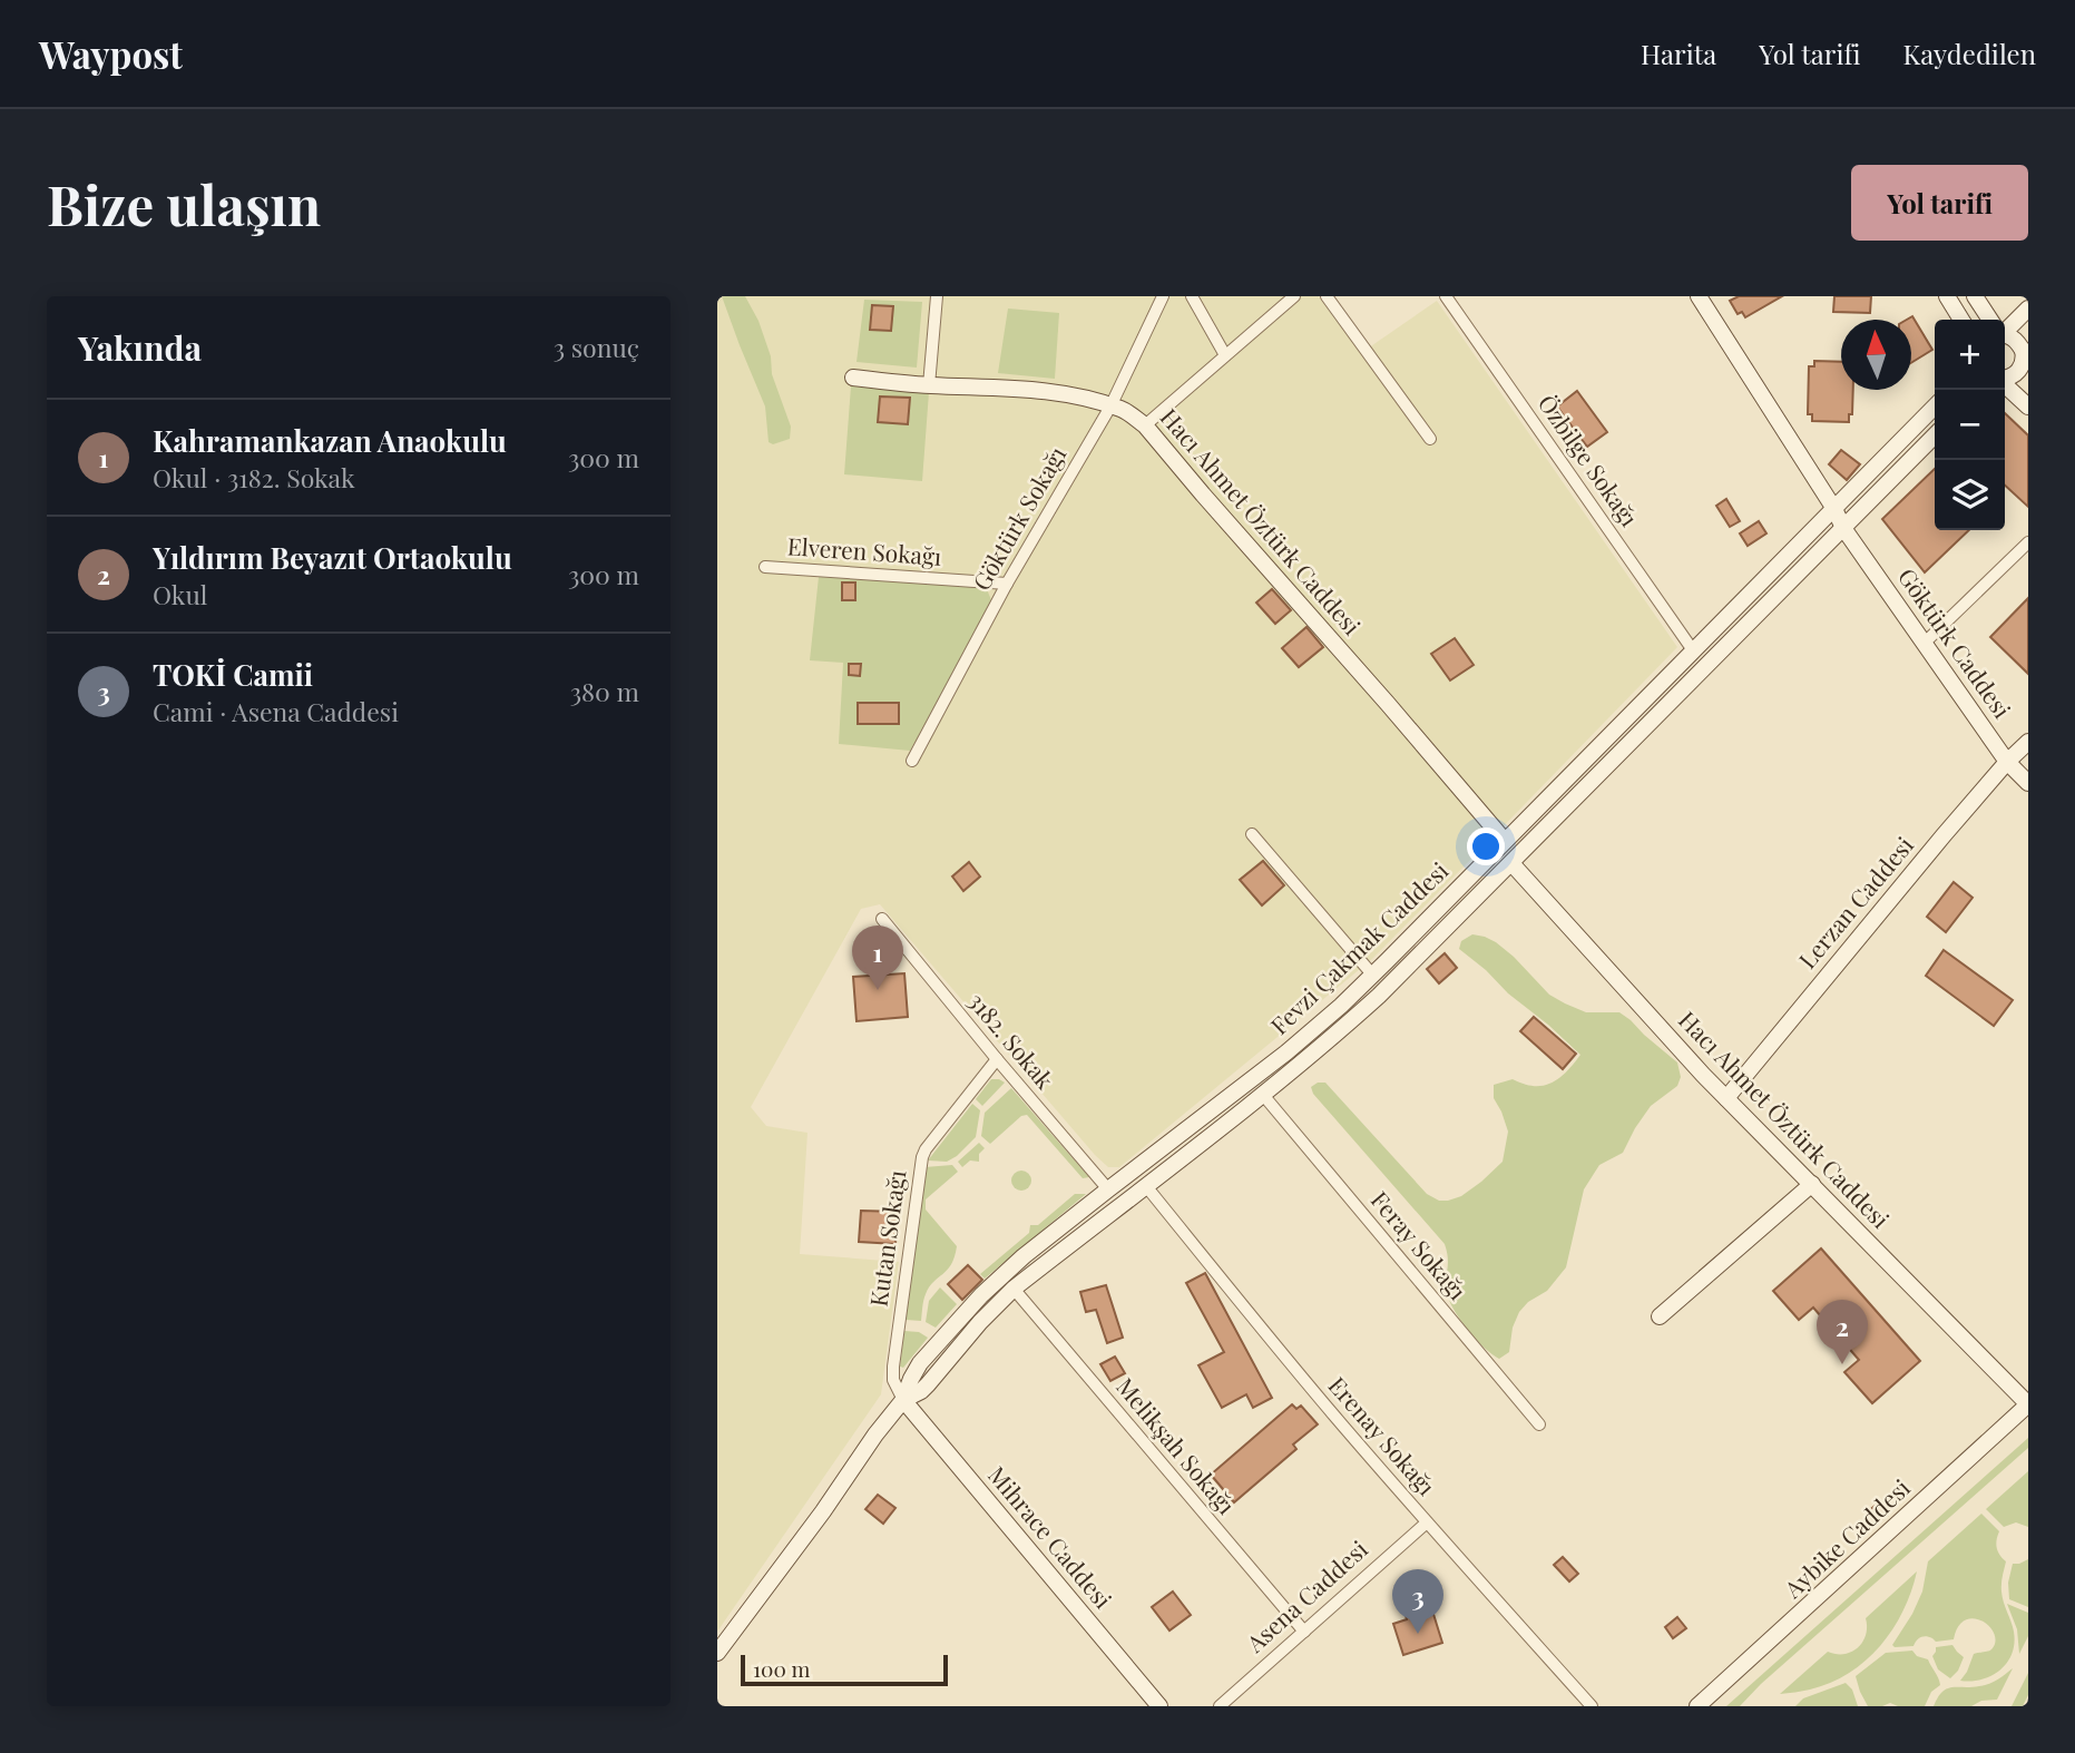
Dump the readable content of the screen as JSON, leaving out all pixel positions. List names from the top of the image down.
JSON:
{
  "streets": {
    "street": [
      "Özbilge Sokağı",
      "Göktürk Sokağı",
      "Hacı Ahmet Öztürk Caddesi",
      "Elveren Sokağı",
      "Göktürk Caddesi",
      "Lerzan Caddesi",
      "Fevzi Çakmak Caddesi",
      "3182. Sokak",
      "Kutan Sokağı",
      "Feray Sokağı",
      "Erenay Sokağı",
      "Melikşah Sokağı",
      "Mihrace Caddesi",
      "Aybike Caddesi",
      "Asena Caddesi"
    ]
  },
  "crossings": [
    ["Özbilge Sokağı", "Fevzi Çakmak Caddesi"],
    ["Göktürk Sokağı", "Hacı Ahmet Öztürk Caddesi"],
    ["Göktürk Sokağı", "Elveren Sokağı"],
    ["Hacı Ahmet Öztürk Caddesi", "Lerzan Caddesi"],
    ["Hacı Ahmet Öztürk Caddesi", "Fevzi Çakmak Caddesi"],
    ["Hacı Ahmet Öztürk Caddesi", "Aybike Caddesi"],
    ["Göktürk Caddesi", "Lerzan Caddesi"],
    ["Göktürk Caddesi", "Fevzi Çakmak Caddesi"],
    ["Fevzi Çakmak Caddesi", "3182. Sokak"],
    ["Fevzi Çakmak Caddesi", "Kutan Sokağı"],
    ["Fevzi Çakmak Caddesi", "Feray Sokağı"],
    ["Fevzi Çakmak Caddesi", "Erenay Sokağı"],
    ["Fevzi Çakmak Caddesi", "Melikşah Sokağı"],
    ["Fevzi Çakmak Caddesi", "Mihrace Caddesi"],
    ["3182. Sokak", "Kutan Sokağı"],
    ["Kutan Sokağı", "Mihrace Caddesi"],
    ["Erenay Sokağı", "Asena Caddesi"],
    ["Melikşah Sokağı", "Asena Caddesi"]
  ],
  "scale_bar": "100 m",
  "north": "top",
  "page": {
    "header": "Waypost",
    "nav": ["Harita", "Yol tarifi", "Kaydedilen"],
    "buttons": "Yol tarifi",
    "title": "Bize ulaşın",
    "heading": ["Yakında", "3 sonuç"],
    "map_buttons": ["+", "−"],
    "list": [
      {
        "mark": "1",
        "name": "Kahramankazan Anaokulu",
        "note": "Okul · 3182. Sokak",
        "value": "300 m"
      },
      {
        "mark": "2",
        "name": "Yıldırım Beyazıt Ortaokulu",
        "note": "Okul",
        "value": "300 m"
      },
      {
        "mark": "3",
        "name": "TOKİ Camii",
        "note": "Cami · Asena Caddesi",
        "value": "380 m"
      }
    ],
    "pins": ["1", "2", "3"],
    "scale": "100 m"
  }
}
